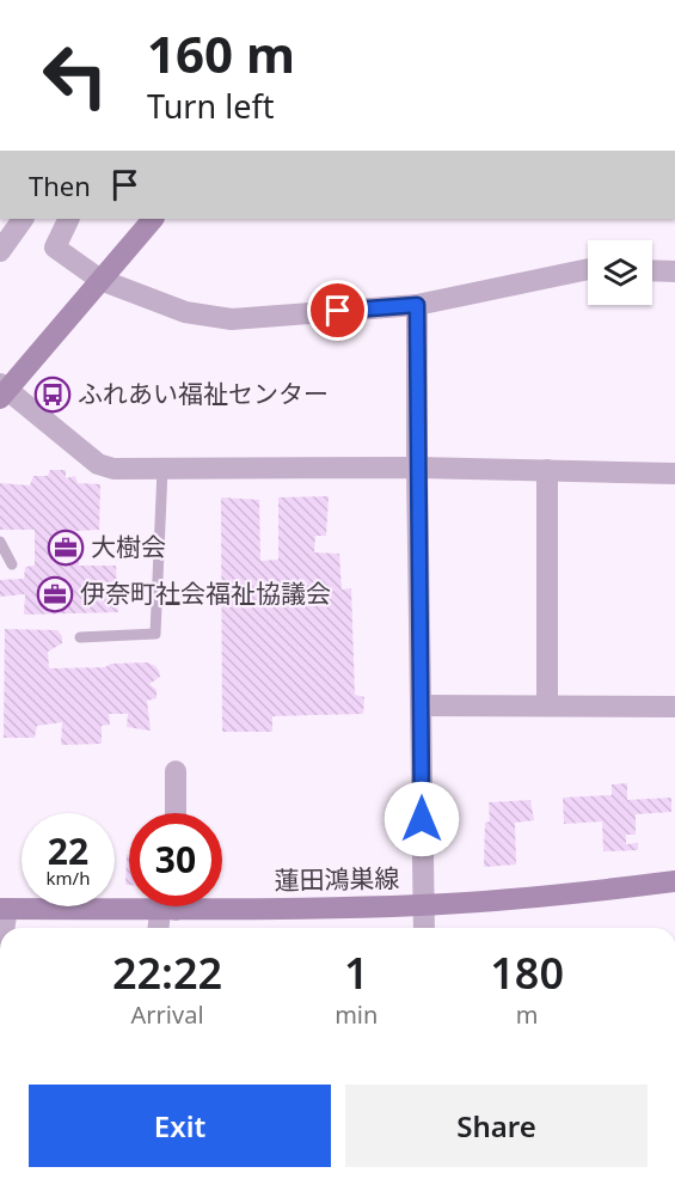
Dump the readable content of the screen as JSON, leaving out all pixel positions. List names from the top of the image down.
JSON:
{
  "streets": {
    "main road": ["蓮田鴻巣線"]
  },
  "places": {
    "bus stop": ["ふれあい福祉センター"],
    "office": ["大樹会", "伊奈町社会福祉協議会"]
  },
  "page": {
    "turn": ["160 m", "Turn left"],
    "then": "Then",
    "speed": "22 km/h",
    "limit": "30",
    "eta": [
      "22:22",
      "Arrival",
      "1",
      "min",
      "180",
      "m"
    ],
    "buttons": ["Exit", "Share"]
  }
}
